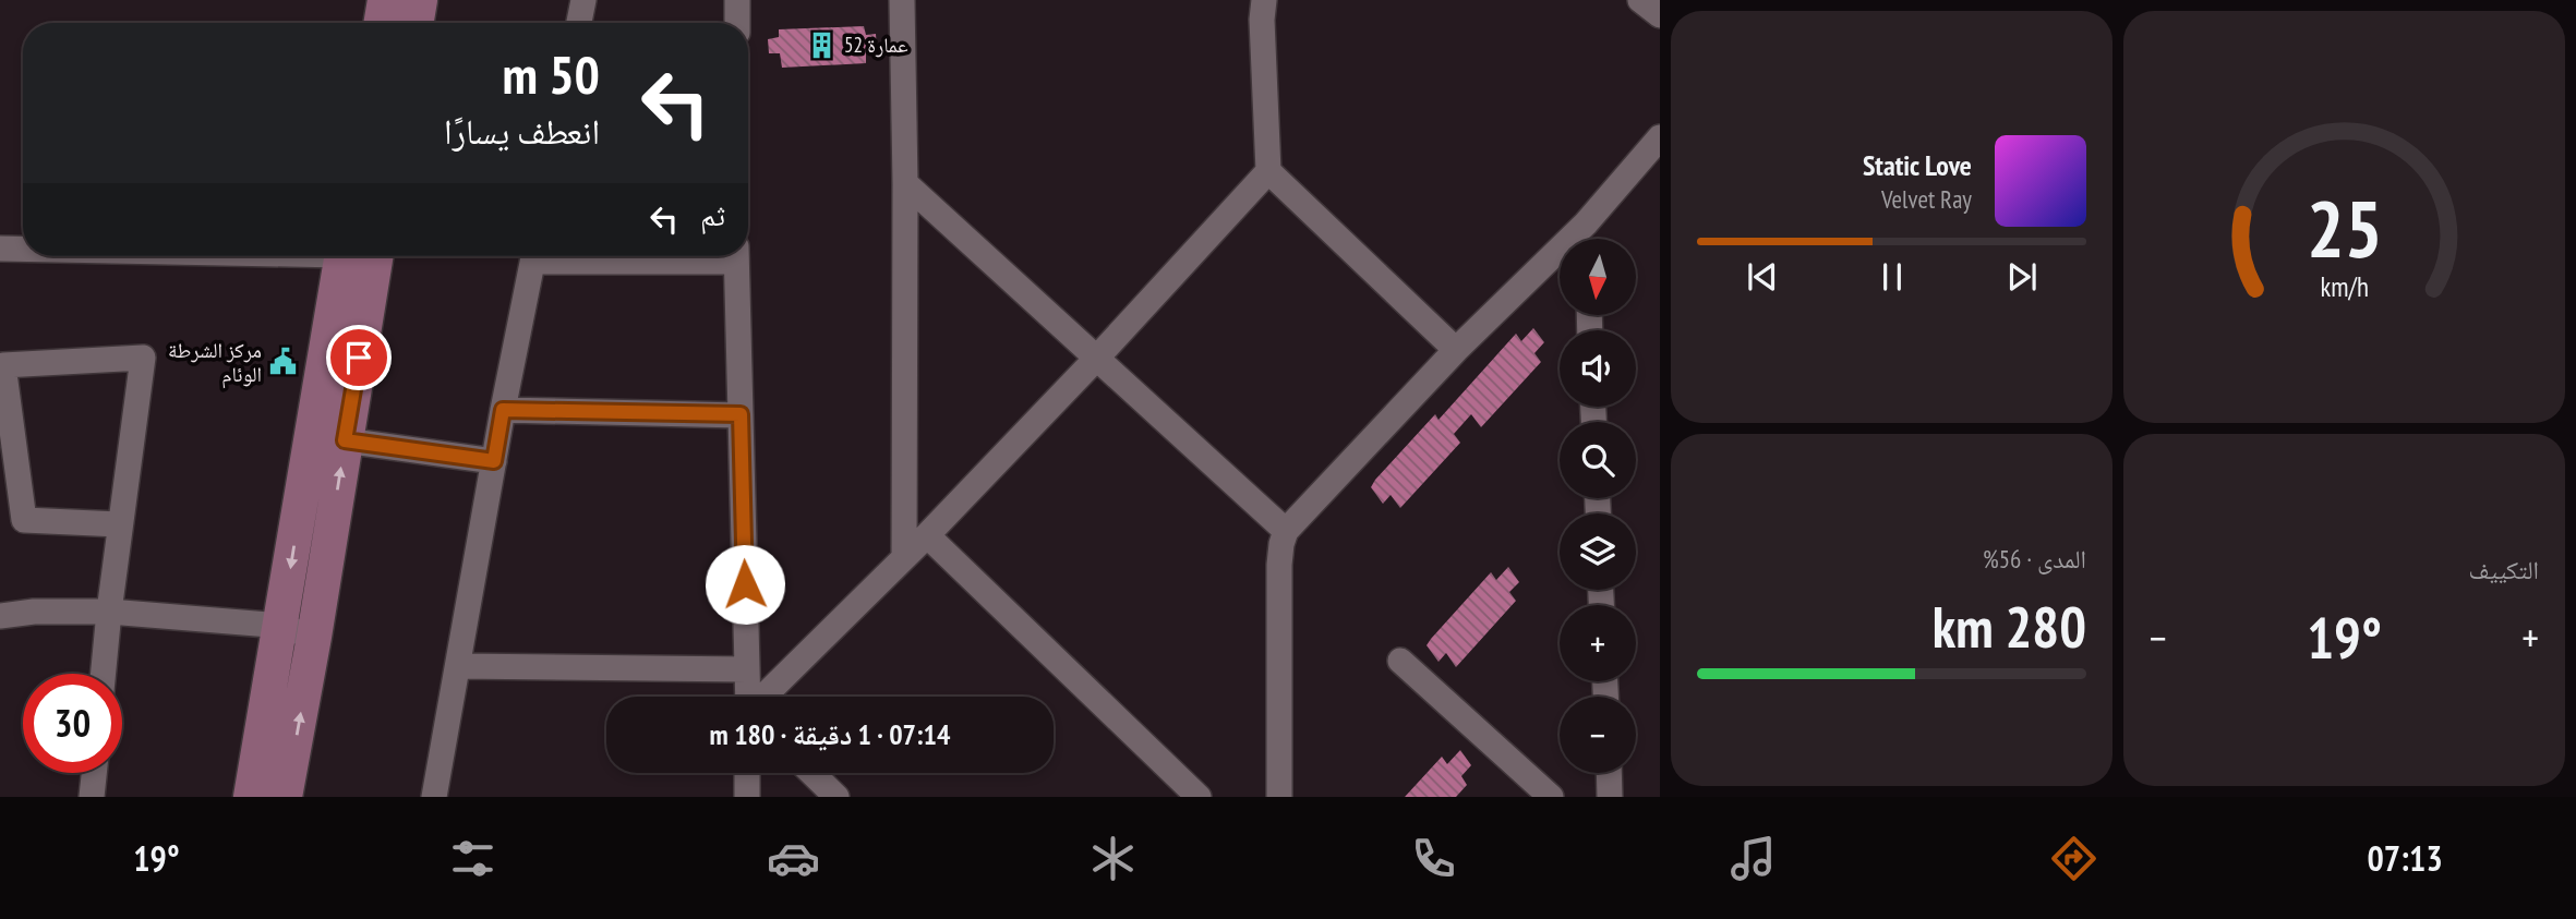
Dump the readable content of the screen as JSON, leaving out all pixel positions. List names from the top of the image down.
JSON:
{
  "places": {
    "building": ["عمارة 52"],
    "public building": ["مركز الشرطة الوئام"]
  },
  "north": "bottom",
  "page": {
    "turn": ["50 m", "انعطف يسارًا"],
    "song": ["Static Love", "Velvet Ray"],
    "then": "ثم",
    "map_buttons": ["+", "−"],
    "tile": [
      "التكييف",
      ["المدى · 56%", "280 km"]
    ],
    "heat": ["−", "19°", "+"],
    "limit": "30",
    "trip": "07:14 · 1 دقيقة · 180 m",
    "tabs": ["07:13", "19°"],
    "gauge": ["25", "km/h"]
  }
}
